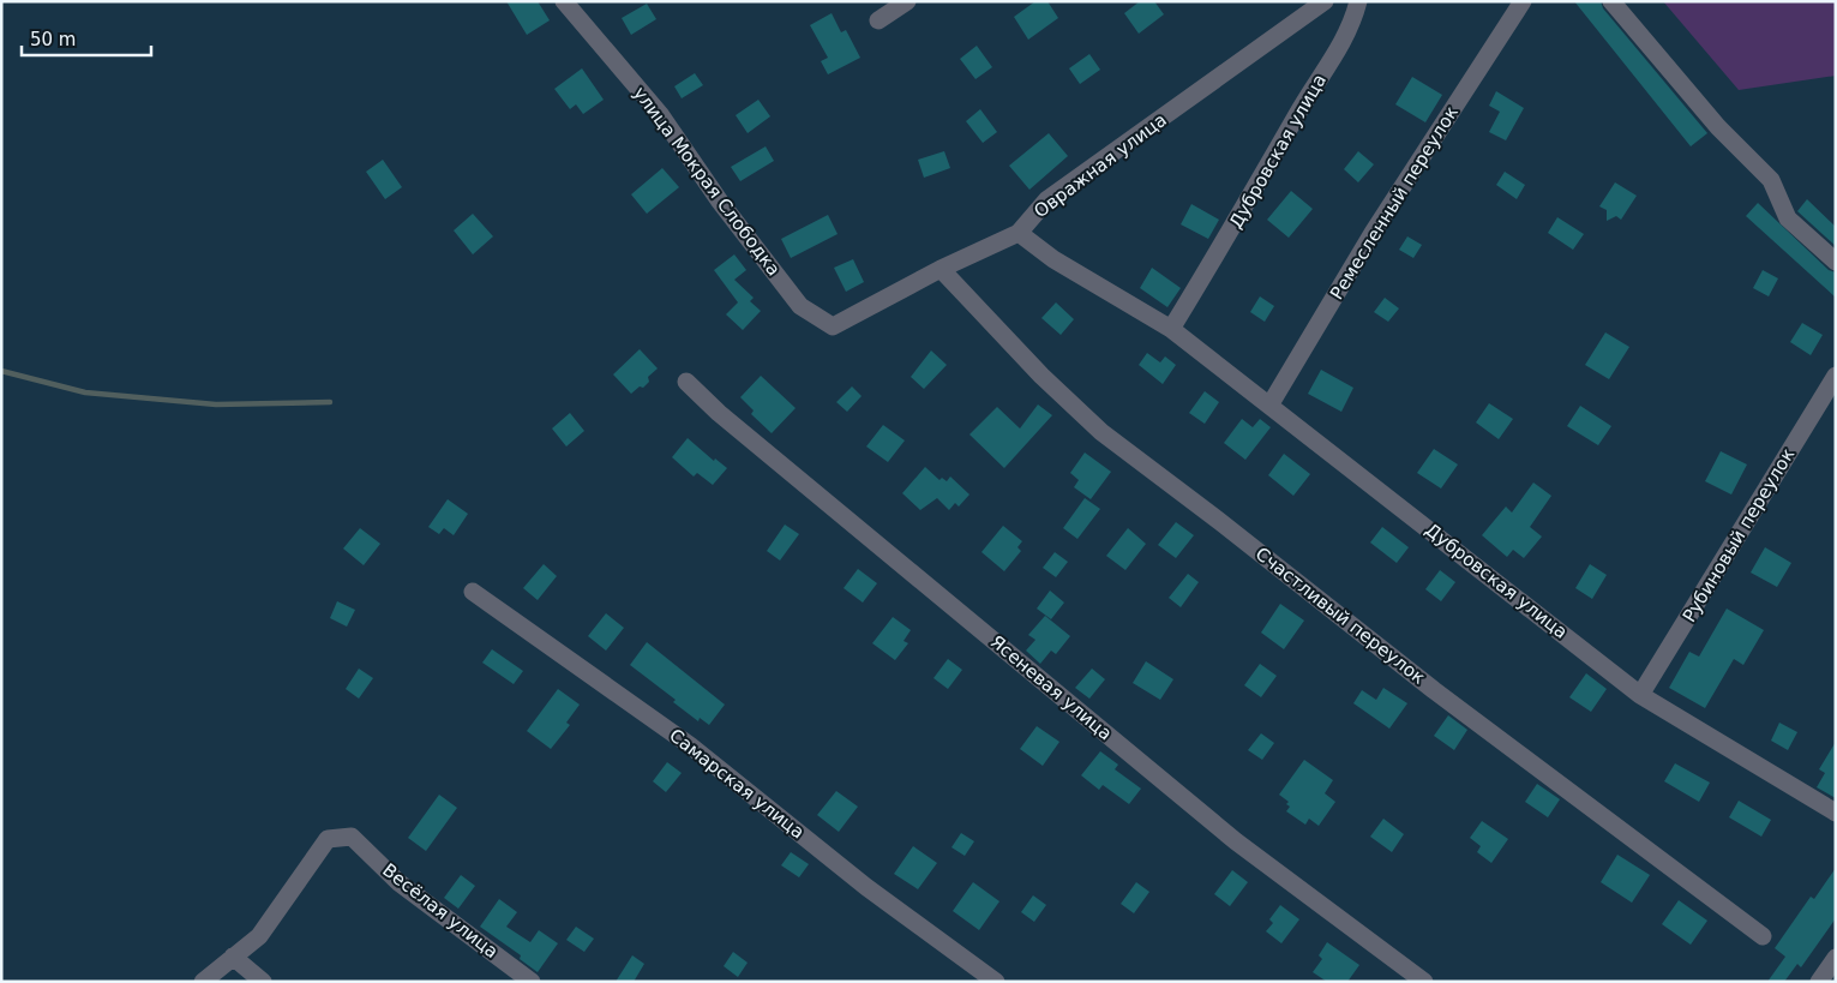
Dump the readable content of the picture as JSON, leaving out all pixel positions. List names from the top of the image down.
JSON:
{
  "streets": {
    "street": [
      "Дубровская улица",
      "Овражная улица",
      "улица Мокрая Слободка",
      "Ремесленный переулок",
      "Рубиновый переулок",
      "Счастливый переулок",
      "Ясеневая улица",
      "Самарская улица",
      "Весёлая улица"
    ]
  },
  "crossings": [
    ["Дубровская улица", "Овражная улица"],
    ["Дубровская улица", "Ремесленный переулок"],
    ["Дубровская улица", "Рубиновый переулок"],
    ["Овражная улица", "улица Мокрая Слободка"],
    ["Овражная улица", "Счастливый переулок"]
  ],
  "scale_bar": "50 m"
}
